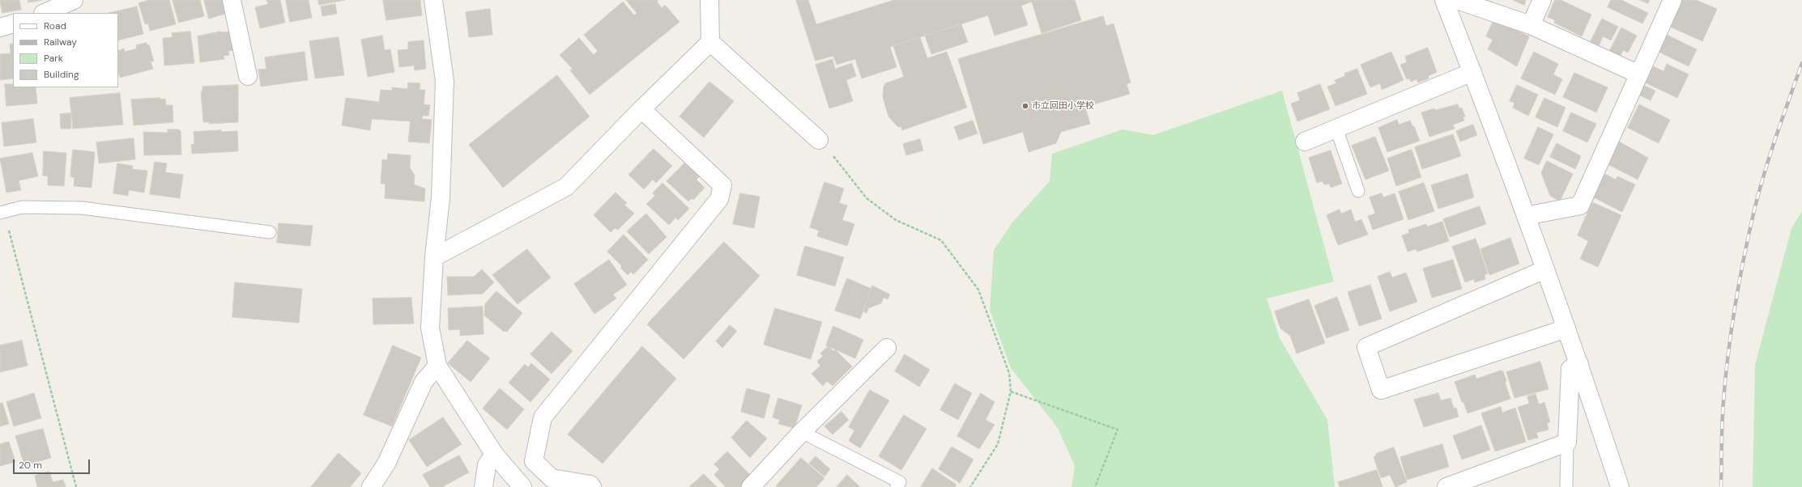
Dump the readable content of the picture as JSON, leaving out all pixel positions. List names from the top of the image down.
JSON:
{
  "places": ["市立回田小学校"],
  "legend": [
    "Road",
    "Railway",
    "Park",
    "Building"
  ],
  "scale_bar": "20 m"
}
